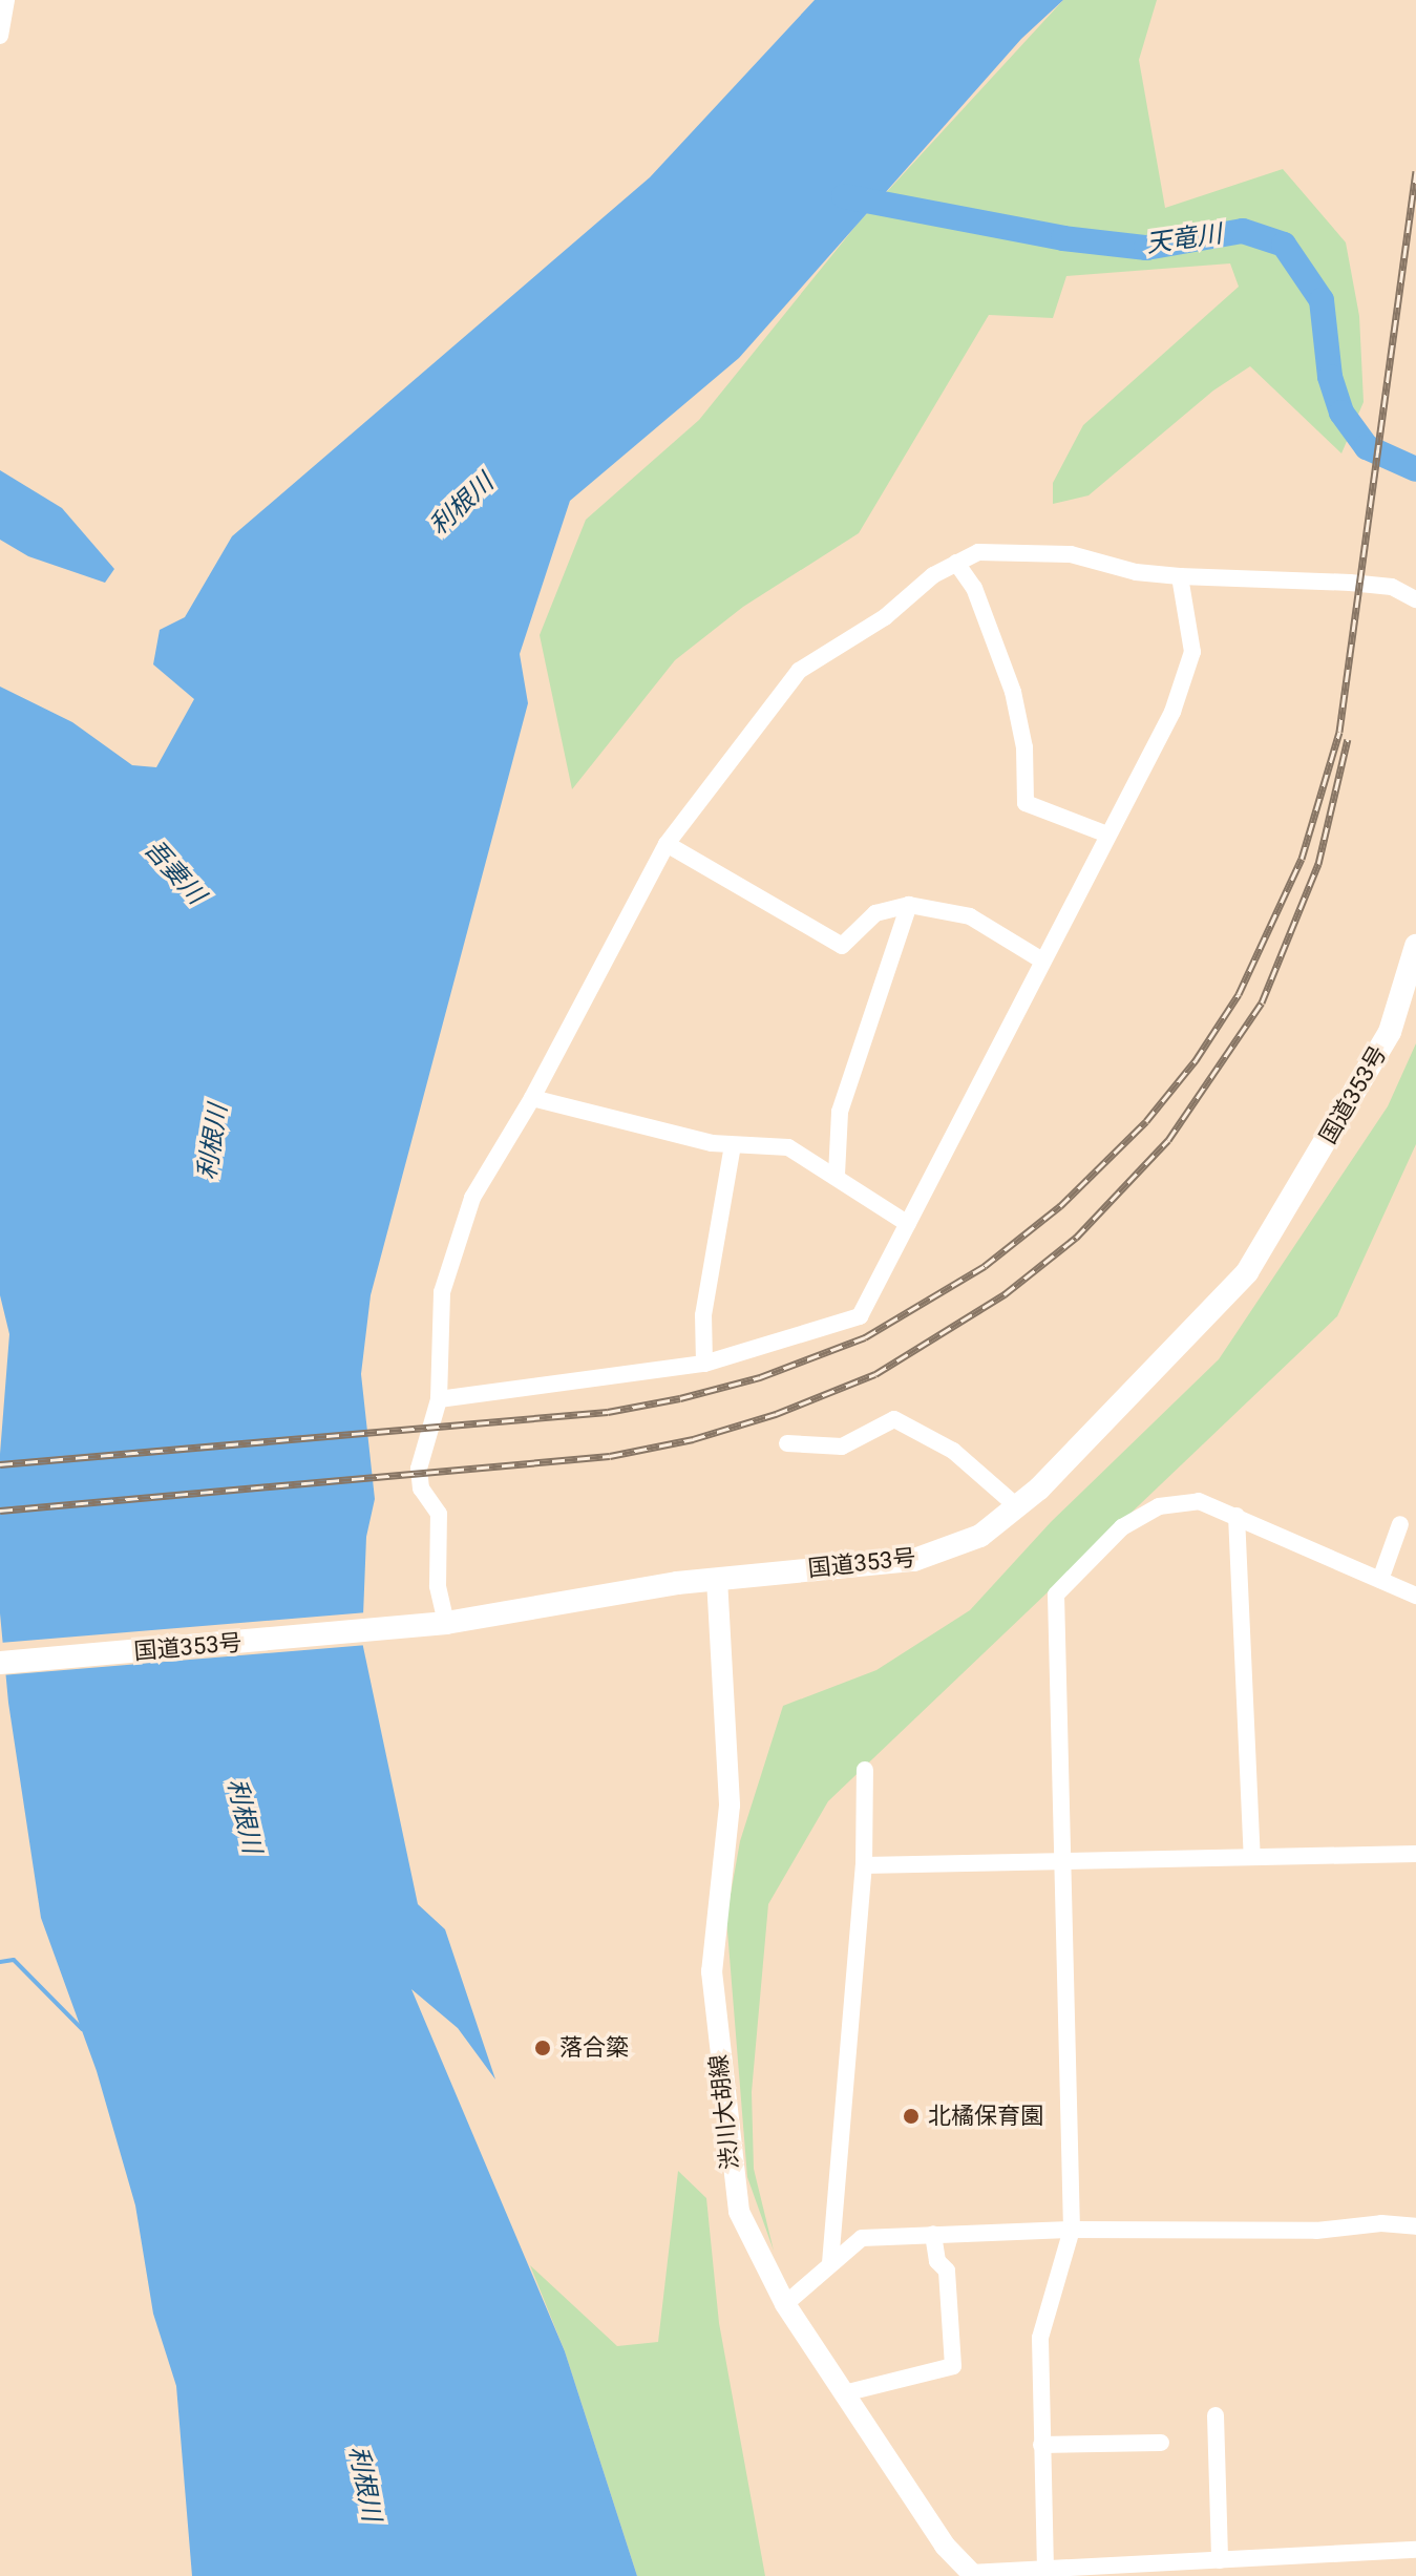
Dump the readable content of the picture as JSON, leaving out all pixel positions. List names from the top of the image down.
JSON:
{
  "streets": {
    "highway": ["国道353号"],
    "main road": ["渋川大胡線"]
  },
  "crossings": [
    ["国道353号", "渋川大胡線"]
  ],
  "water": ["天竜川", "利根川", "吾妻川"],
  "places": ["落合簗", "北橘保育園"]
}
